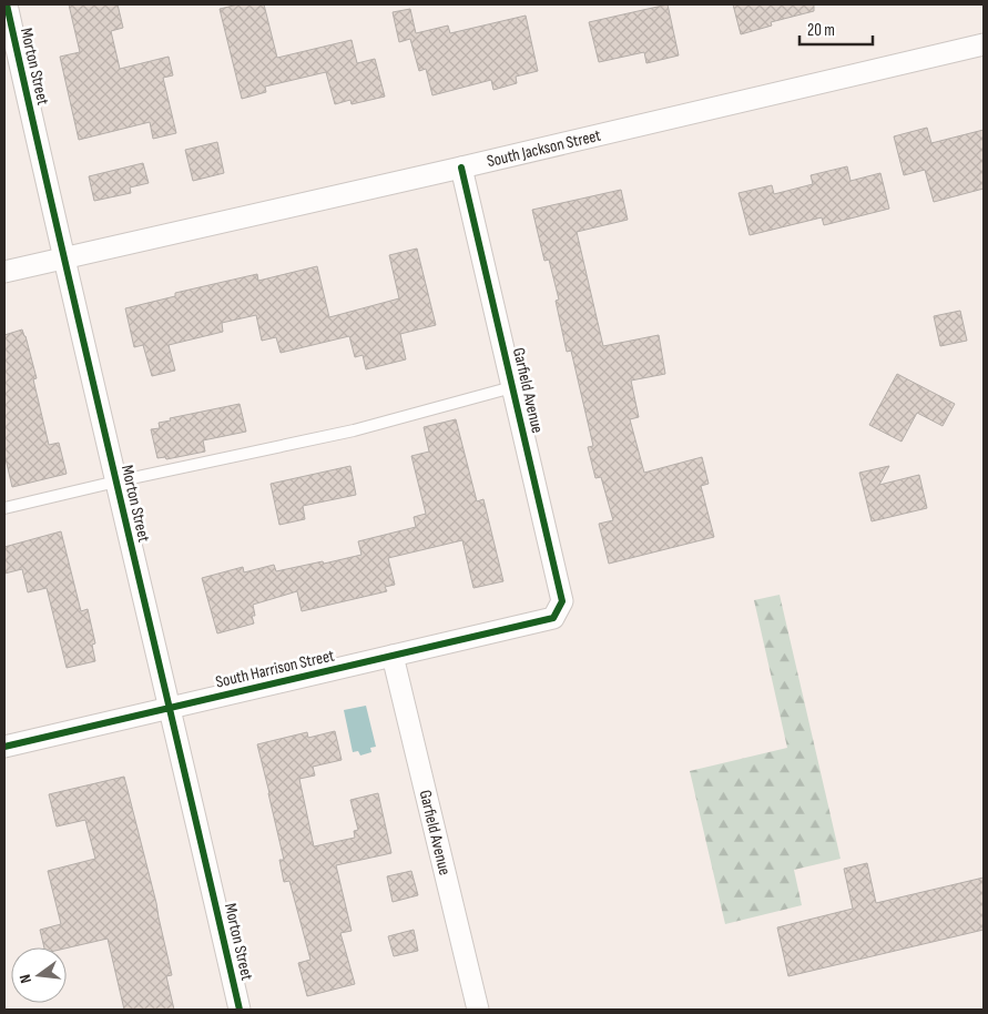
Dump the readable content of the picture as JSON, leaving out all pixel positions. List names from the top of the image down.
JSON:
{
  "streets": {
    "street": [
      "Morton Street",
      "South Jackson Street",
      "Garfield Avenue",
      "South Harrison Street"
    ]
  },
  "crossings": [
    ["Morton Street", "South Jackson Street"],
    ["Morton Street", "South Harrison Street"],
    ["South Jackson Street", "Garfield Avenue"],
    ["Garfield Avenue", "South Harrison Street"]
  ],
  "scale_bar": "20 m",
  "north": "left"
}
